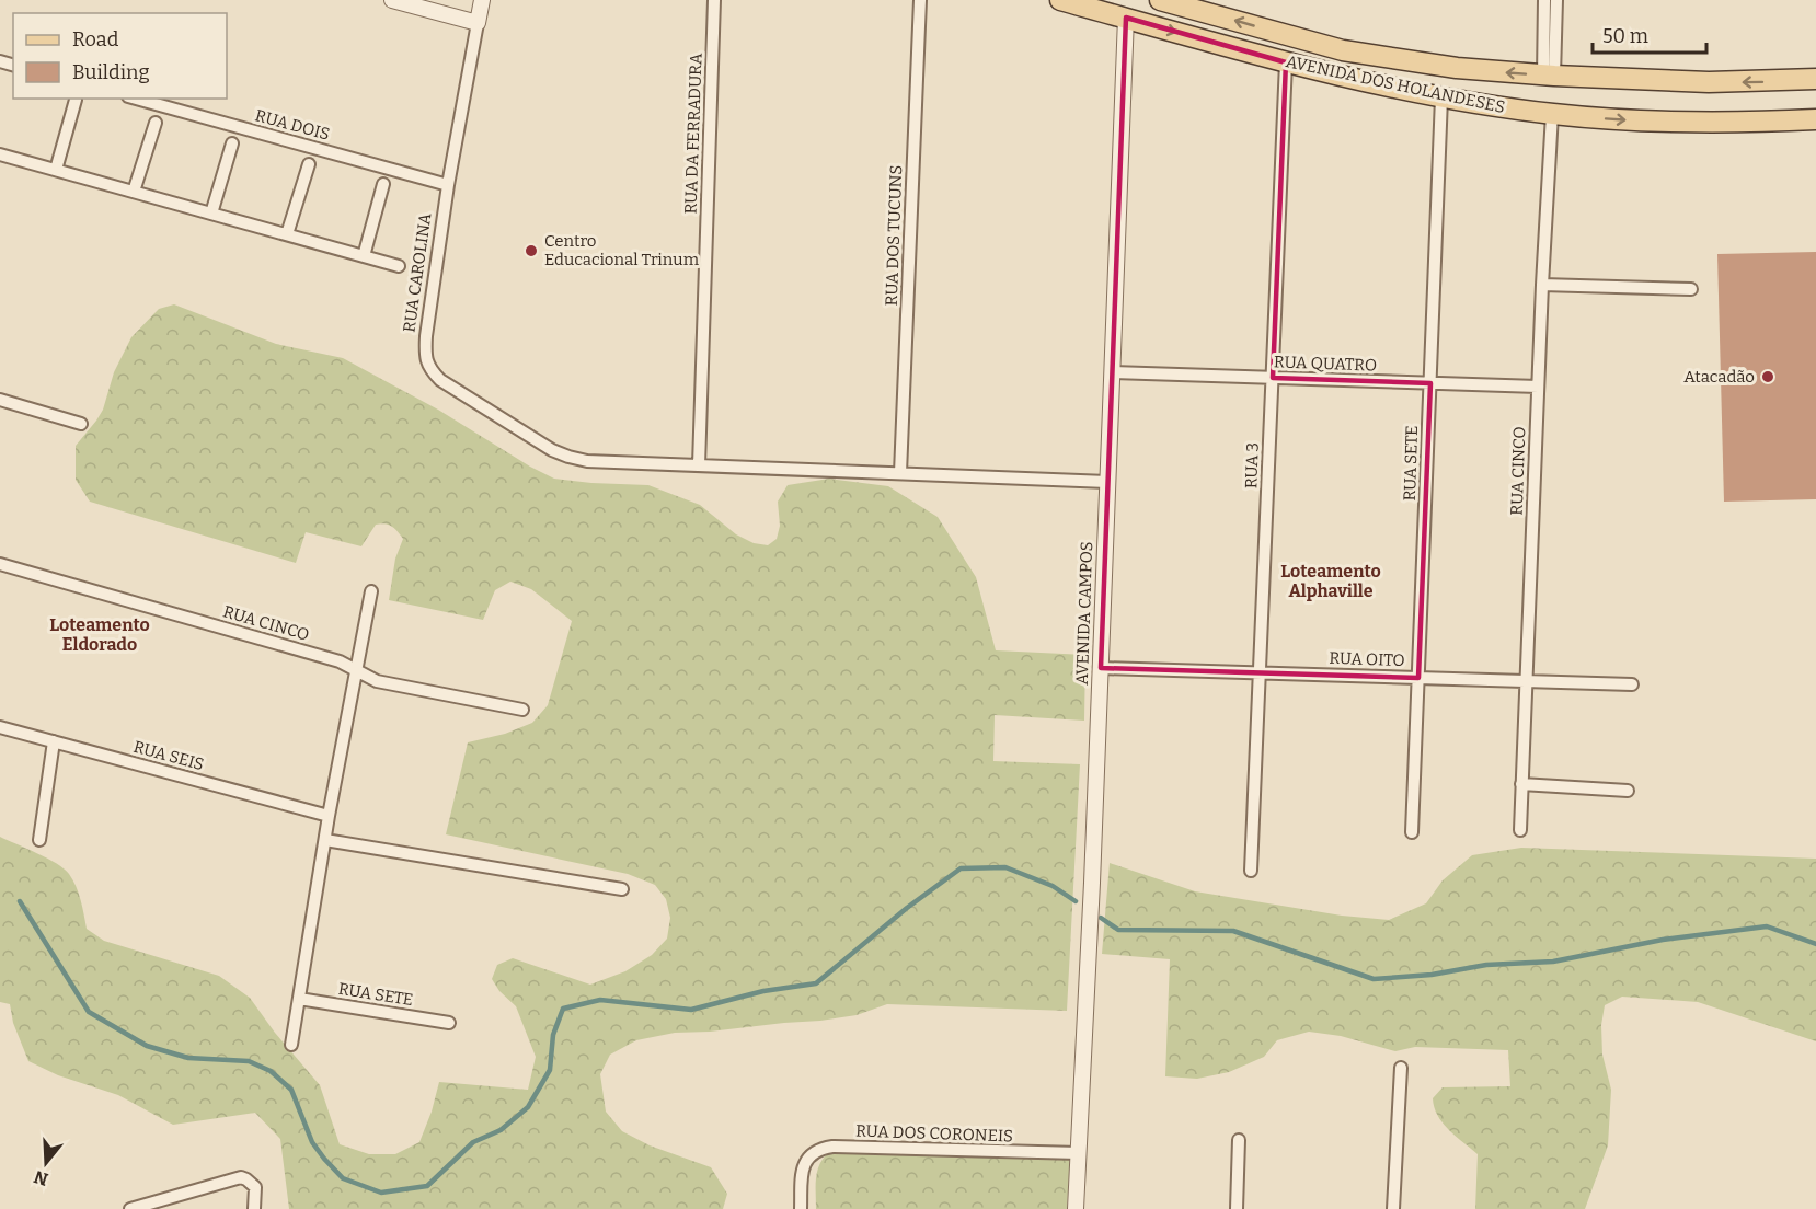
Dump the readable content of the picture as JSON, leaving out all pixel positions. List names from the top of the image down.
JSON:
{
  "streets": {
    "main road": ["AVENIDA DOS HOLANDESES"],
    "street": [
      "RUA DOIS",
      "RUA DA FERRADURA",
      "RUA DOS TUCUNS",
      "RUA CAROLINA",
      "RUA QUATRO",
      "RUA SETE",
      "RUA 3",
      "RUA CINCO",
      "AVENIDA CAMPOS",
      "RUA OITO",
      "RUA SEIS",
      "RUA DOS CORONEIS"
    ]
  },
  "crossings": [
    ["AVENIDA DOS HOLANDESES", "RUA SETE"],
    ["AVENIDA DOS HOLANDESES", "RUA 3"],
    ["AVENIDA DOS HOLANDESES", "RUA CINCO"],
    ["AVENIDA DOS HOLANDESES", "AVENIDA CAMPOS"],
    ["RUA DOIS", "RUA CAROLINA"],
    ["RUA DA FERRADURA", "RUA CAROLINA"],
    ["RUA QUATRO", "RUA SETE"],
    ["RUA QUATRO", "RUA 3"],
    ["RUA QUATRO", "RUA CINCO"],
    ["RUA QUATRO", "AVENIDA CAMPOS"],
    ["RUA SETE", "RUA OITO"],
    ["RUA 3", "RUA OITO"],
    ["RUA CINCO", "RUA OITO"],
    ["AVENIDA CAMPOS", "RUA OITO"],
    ["AVENIDA CAMPOS", "RUA DOS CORONEIS"]
  ],
  "districts": ["Loteamento Alphaville", "Loteamento Eldorado"],
  "places": ["Centro Educacional Trinum", "Atacadão"],
  "legend": ["Road", "Building"],
  "scale_bar": "50 m",
  "north": "bottom"
}
